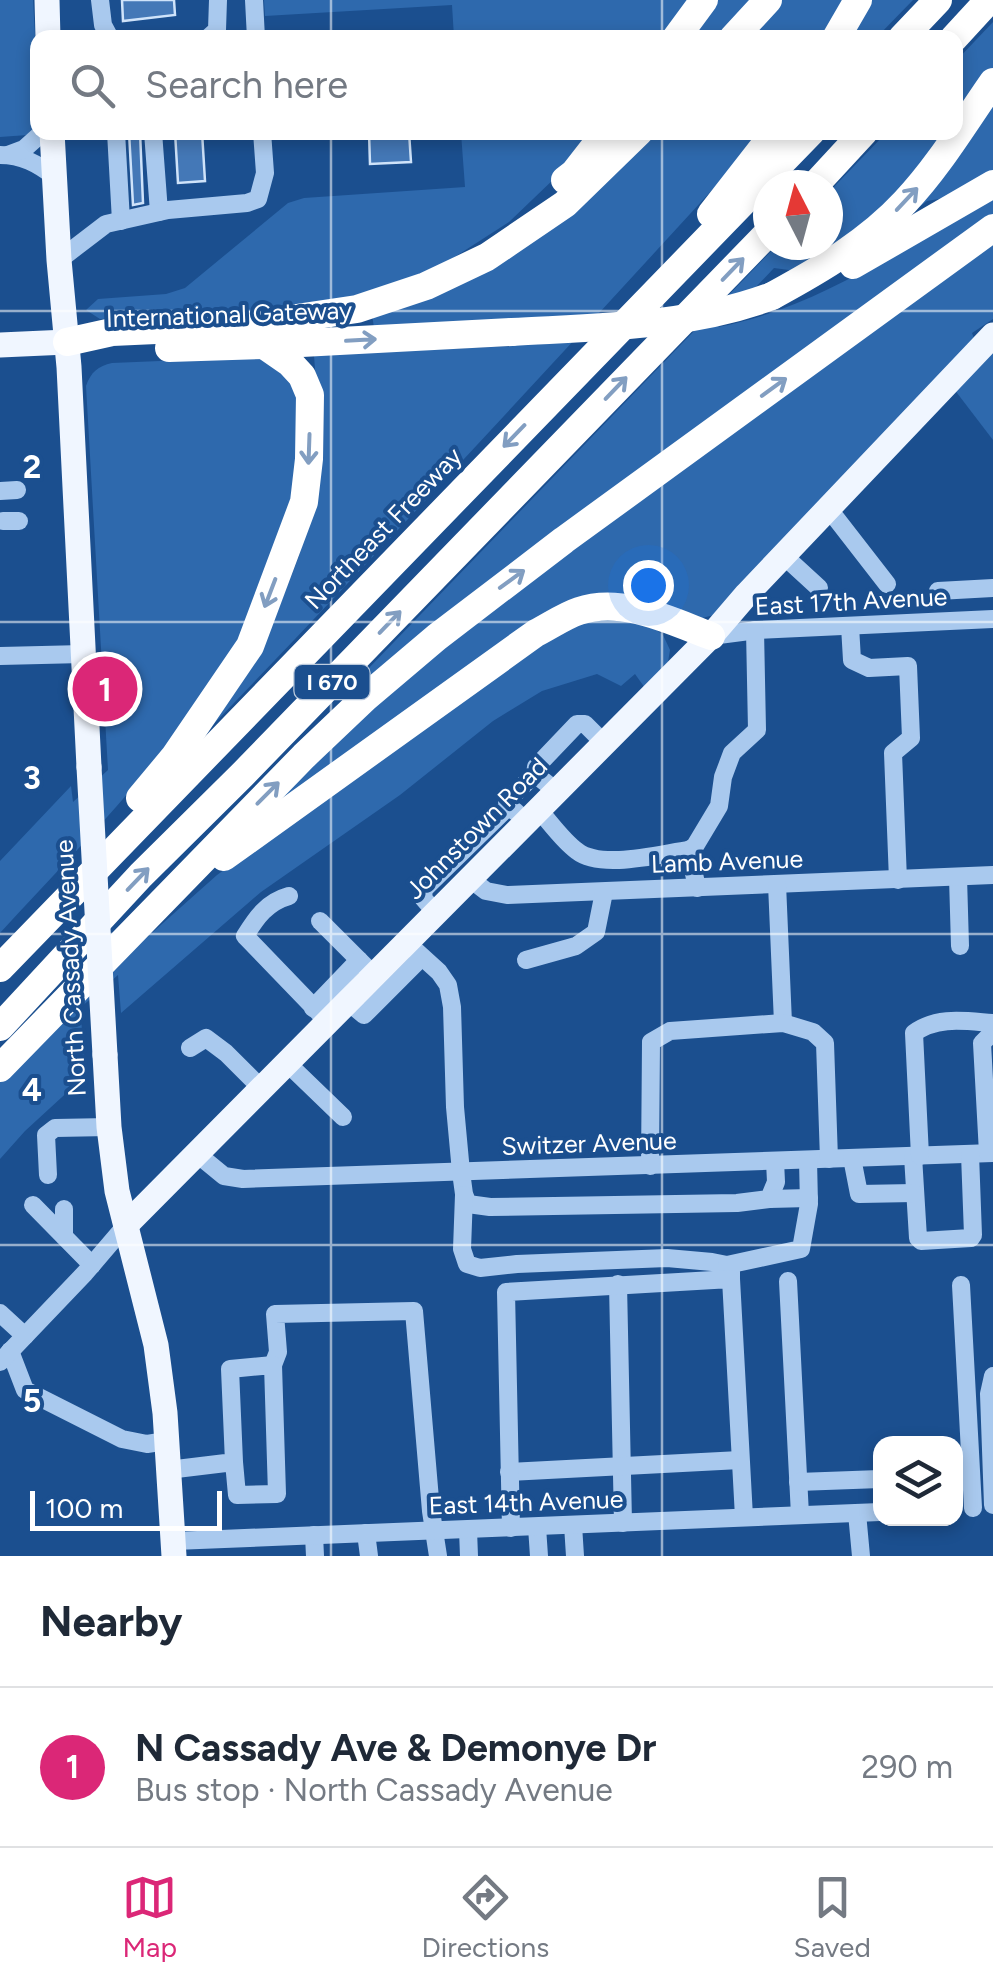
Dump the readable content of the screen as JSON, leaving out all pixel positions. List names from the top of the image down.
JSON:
{
  "streets": {
    "highway": ["International Gateway", "Northeast Freeway", "I 670"],
    "main road": ["Johnstown Road", "North Cassady Avenue"],
    "street": [
      "East 17th Avenue",
      "Lamb Avenue",
      "Switzer Avenue",
      "East 14th Avenue"
    ]
  },
  "crossings": [
    ["International Gateway", "North Cassady Avenue"],
    ["East 17th Avenue", "Johnstown Road"],
    ["Johnstown Road", "Lamb Avenue"],
    ["Johnstown Road", "North Cassady Avenue"],
    ["Johnstown Road", "Switzer Avenue"],
    ["North Cassady Avenue", "East 14th Avenue"]
  ],
  "scale_bar": "100 m",
  "north": "top",
  "page": {
    "search": "Search here",
    "pins": "1",
    "scale": "100 m",
    "heading": "Nearby",
    "list": [
      {
        "mark": "1",
        "name": "N Cassady Ave & Demonye Dr",
        "note": "Bus stop · North Cassady Avenue",
        "value": "290 m"
      }
    ],
    "nav": ["Map", "Directions", "Saved"]
  },
  "grid": {
    "rows": [
      "2",
      "3",
      "4",
      "5"
    ]
  }
}
